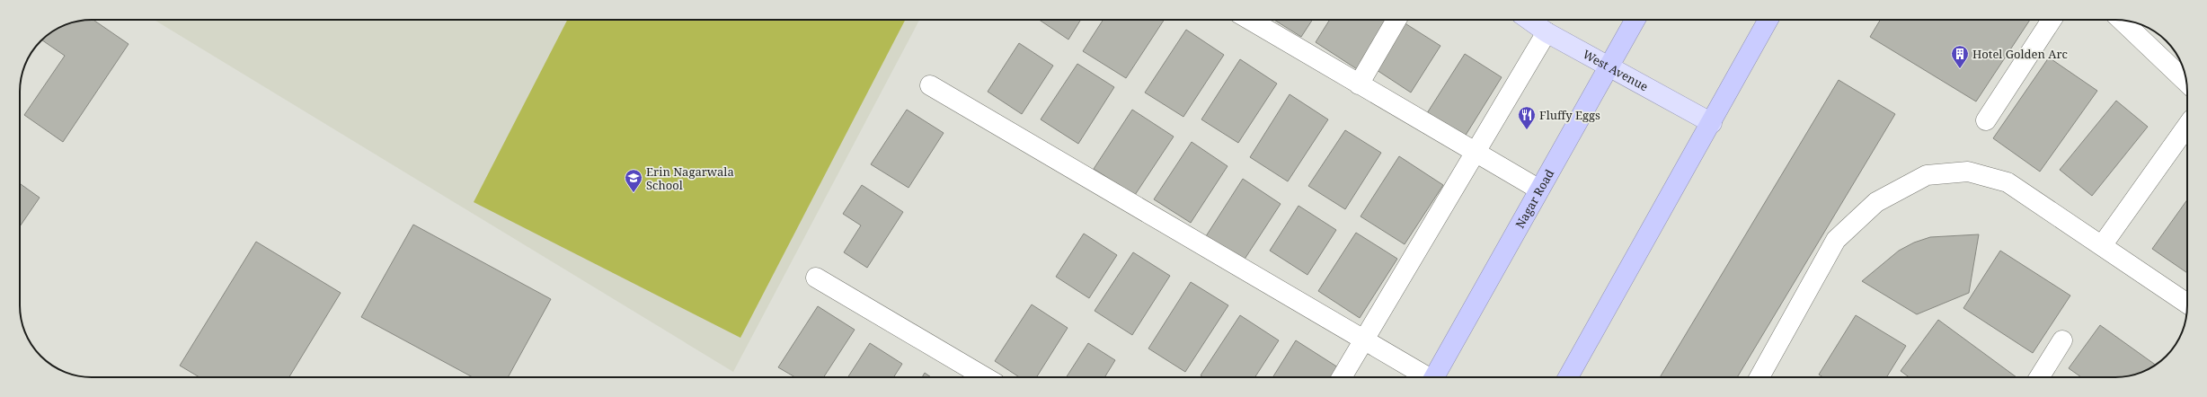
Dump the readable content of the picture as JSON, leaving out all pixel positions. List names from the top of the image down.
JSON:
{
  "streets": {
    "highway": ["Nagar Road"],
    "main road": ["West Avenue"]
  },
  "crossings": [
    ["West Avenue", "Nagar Road"]
  ],
  "places": {
    "building": ["Hotel Golden Arc"],
    "restaurant": ["Fluffy Eggs"],
    "school or university": ["Erin Nagarwala School"]
  }
}
